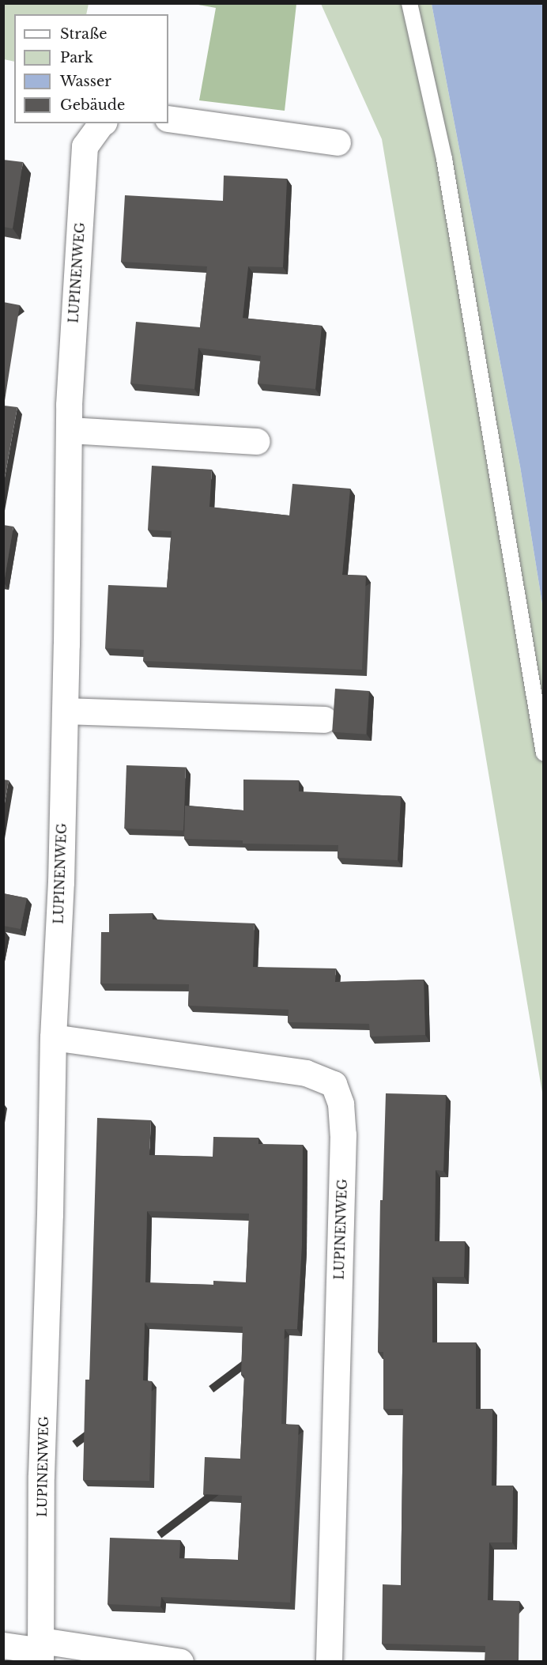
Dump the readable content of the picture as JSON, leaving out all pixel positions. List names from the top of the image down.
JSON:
{
  "streets": {
    "street": ["LUPINENWEG"]
  },
  "legend": [
    "Straße",
    "Park",
    "Wasser",
    "Gebäude"
  ]
}
